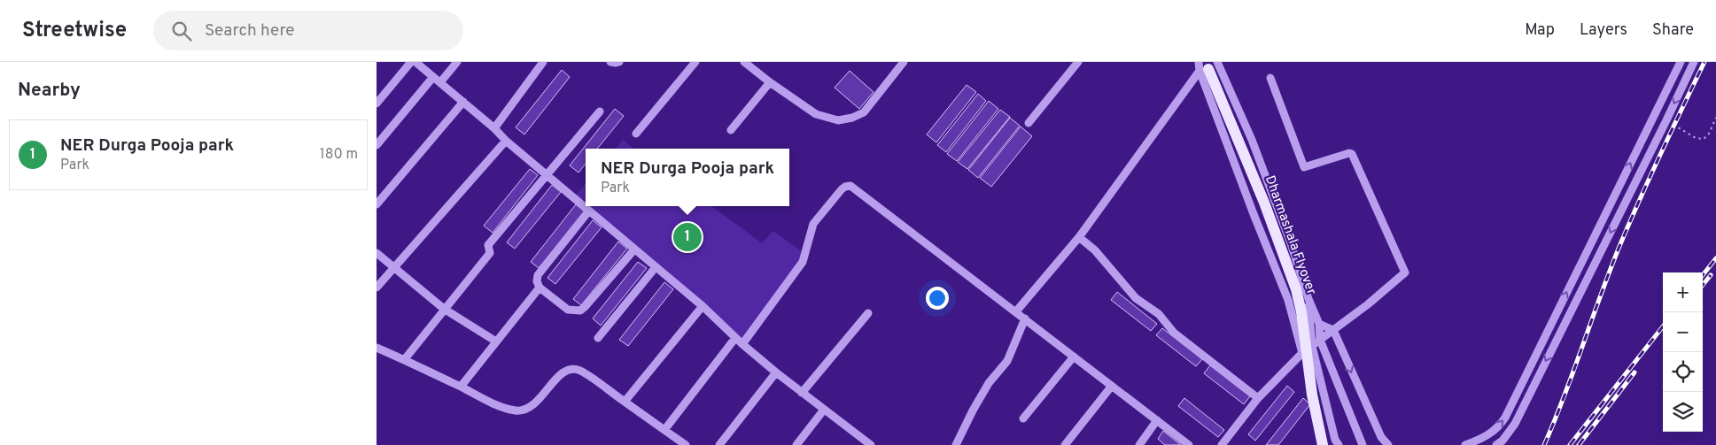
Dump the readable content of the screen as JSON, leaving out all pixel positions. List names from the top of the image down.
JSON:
{
  "streets": {
    "main road": ["Dharmashala Flyover"]
  },
  "page": {
    "header": "Streetwise",
    "search": "Search here",
    "nav": ["Map", "Layers", "Share"],
    "heading": "Nearby",
    "list": [
      {
        "mark": "1",
        "name": "NER Durga Pooja park",
        "note": "Park",
        "value": "180 m"
      }
    ],
    "popup": ["NER Durga Pooja park", "Park"],
    "pins": "1",
    "map_buttons": ["+", "−"]
  }
}
